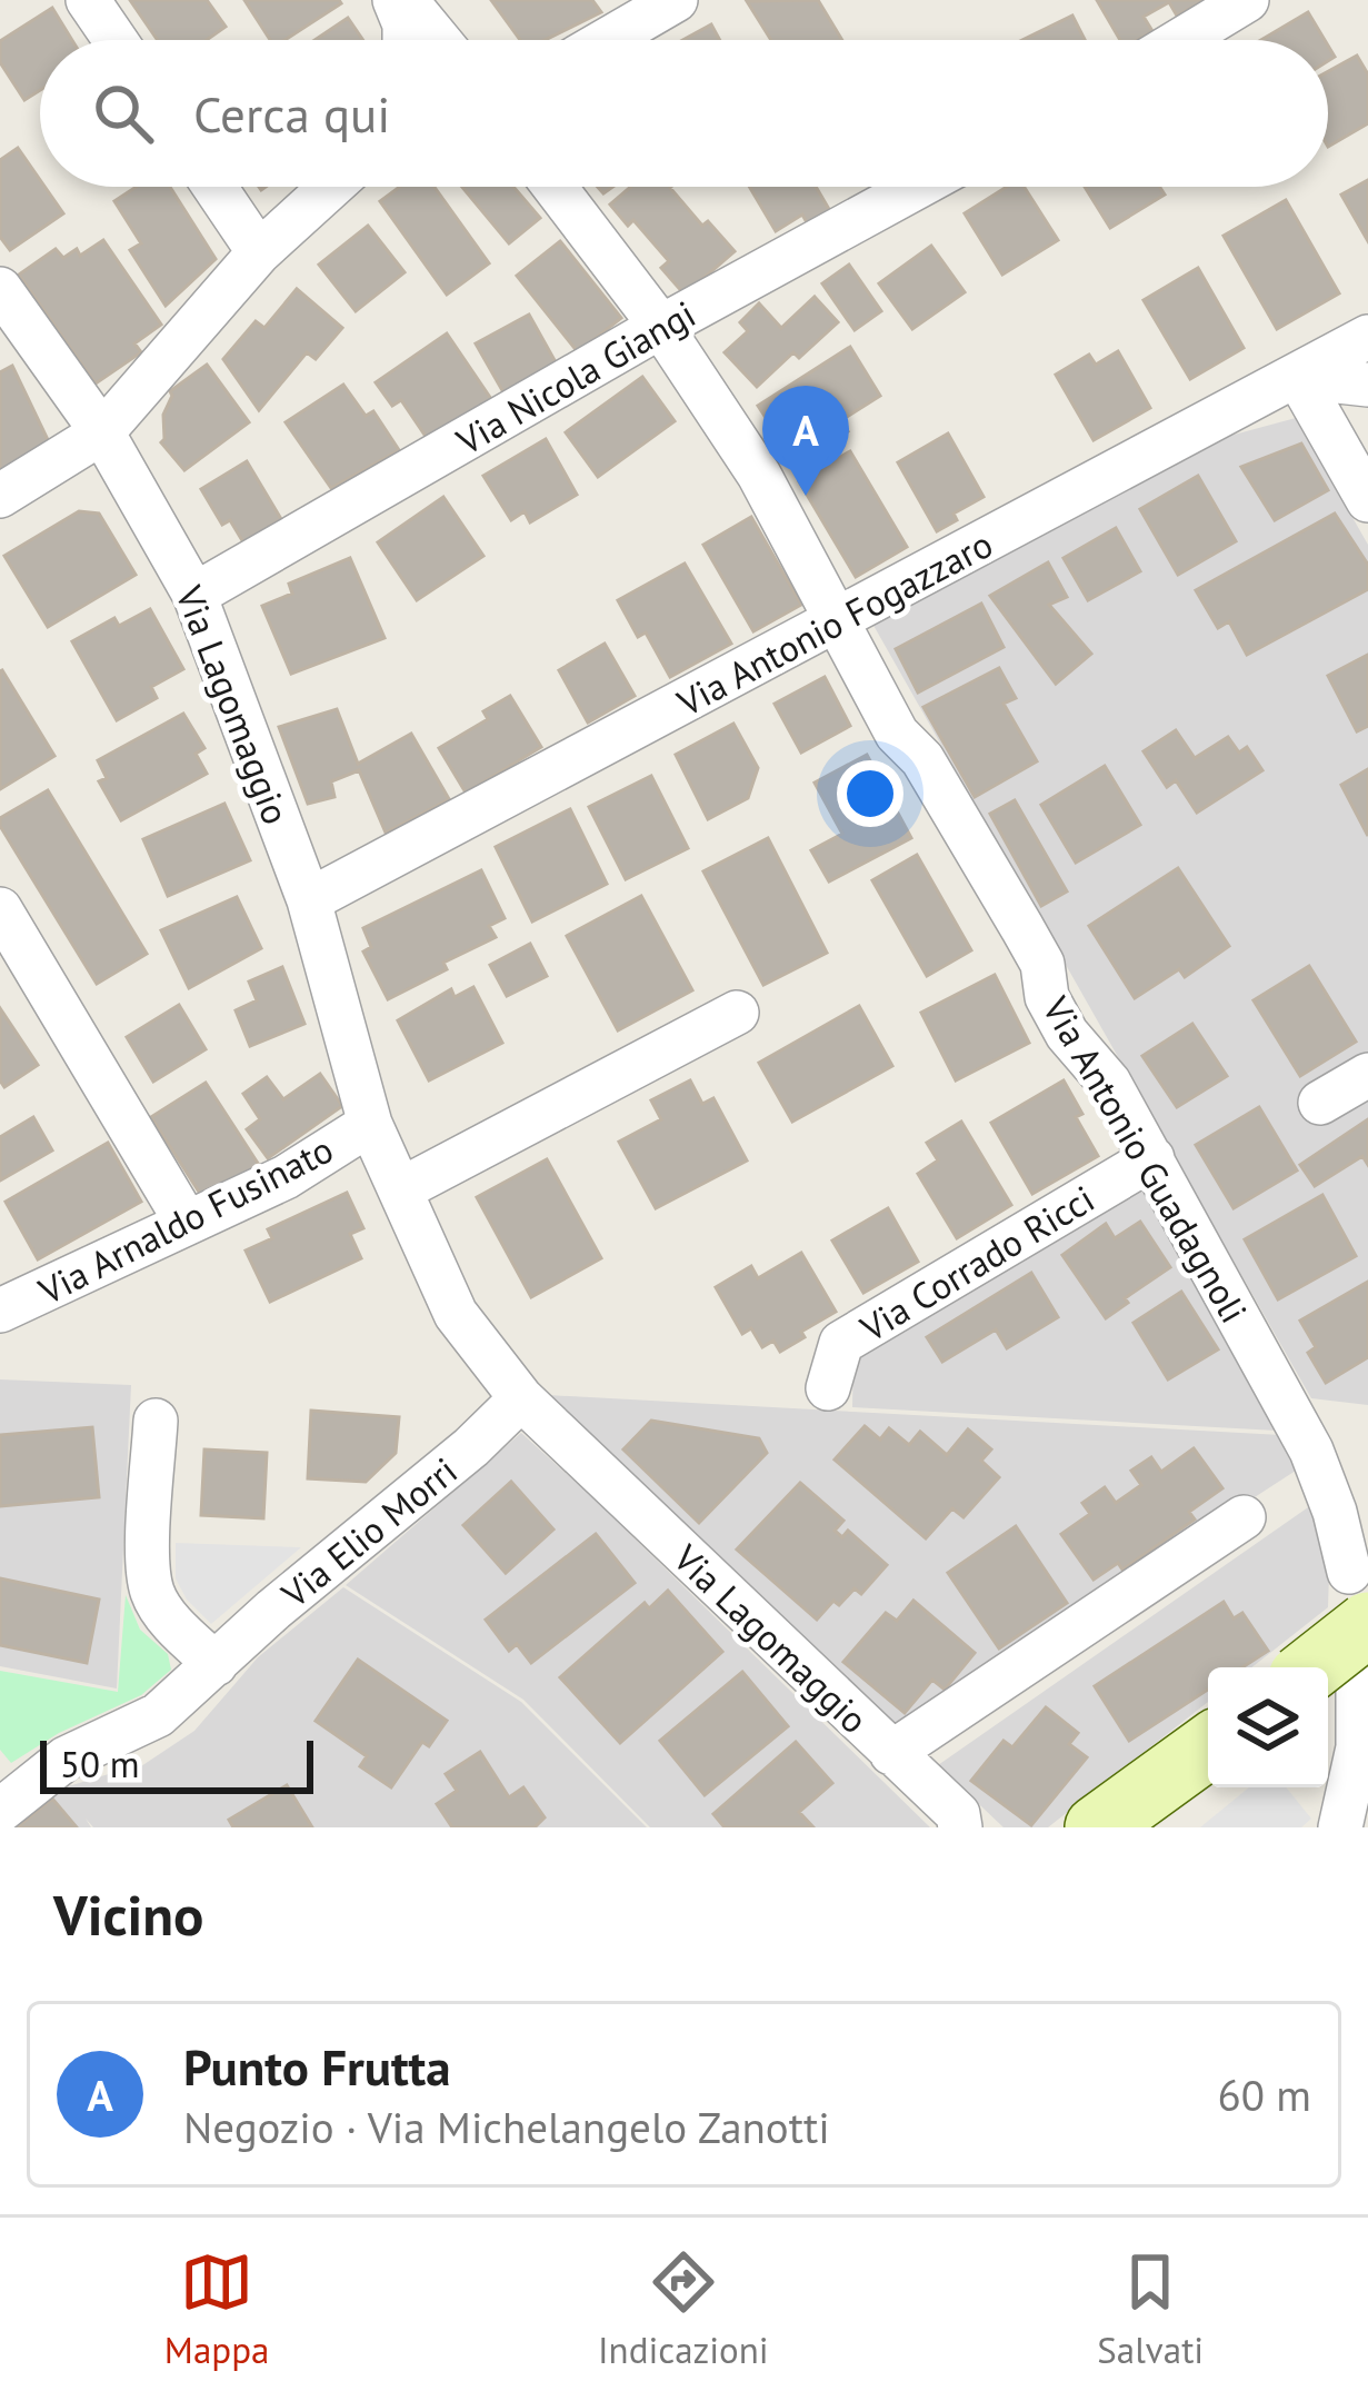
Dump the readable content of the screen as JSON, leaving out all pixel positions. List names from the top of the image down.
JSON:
{
  "streets": {
    "street": [
      "Via Nicola Giangi",
      "Via Antonio Fogazzaro",
      "Via Lagomaggio",
      "Via Antonio Guadagnoli",
      "Via Arnaldo Fusinato",
      "Via Corrado Ricci",
      "Via Elio Morri"
    ]
  },
  "crossings": [
    ["Via Nicola Giangi", "Via Lagomaggio"],
    ["Via Nicola Giangi", "Via Antonio Guadagnoli"],
    ["Via Antonio Fogazzaro", "Via Lagomaggio"],
    ["Via Antonio Fogazzaro", "Via Antonio Guadagnoli"],
    ["Via Lagomaggio", "Via Arnaldo Fusinato"],
    ["Via Lagomaggio", "Via Elio Morri"],
    ["Via Antonio Guadagnoli", "Via Corrado Ricci"]
  ],
  "scale_bar": "50 m",
  "page": {
    "search": "Cerca qui",
    "pins": "A",
    "scale": "50 m",
    "heading": "Vicino",
    "list": [
      {
        "mark": "A",
        "name": "Punto Frutta",
        "note": "Negozio · Via Michelangelo Zanotti",
        "value": "60 m"
      }
    ],
    "nav": ["Mappa", "Indicazioni", "Salvati"]
  }
}
